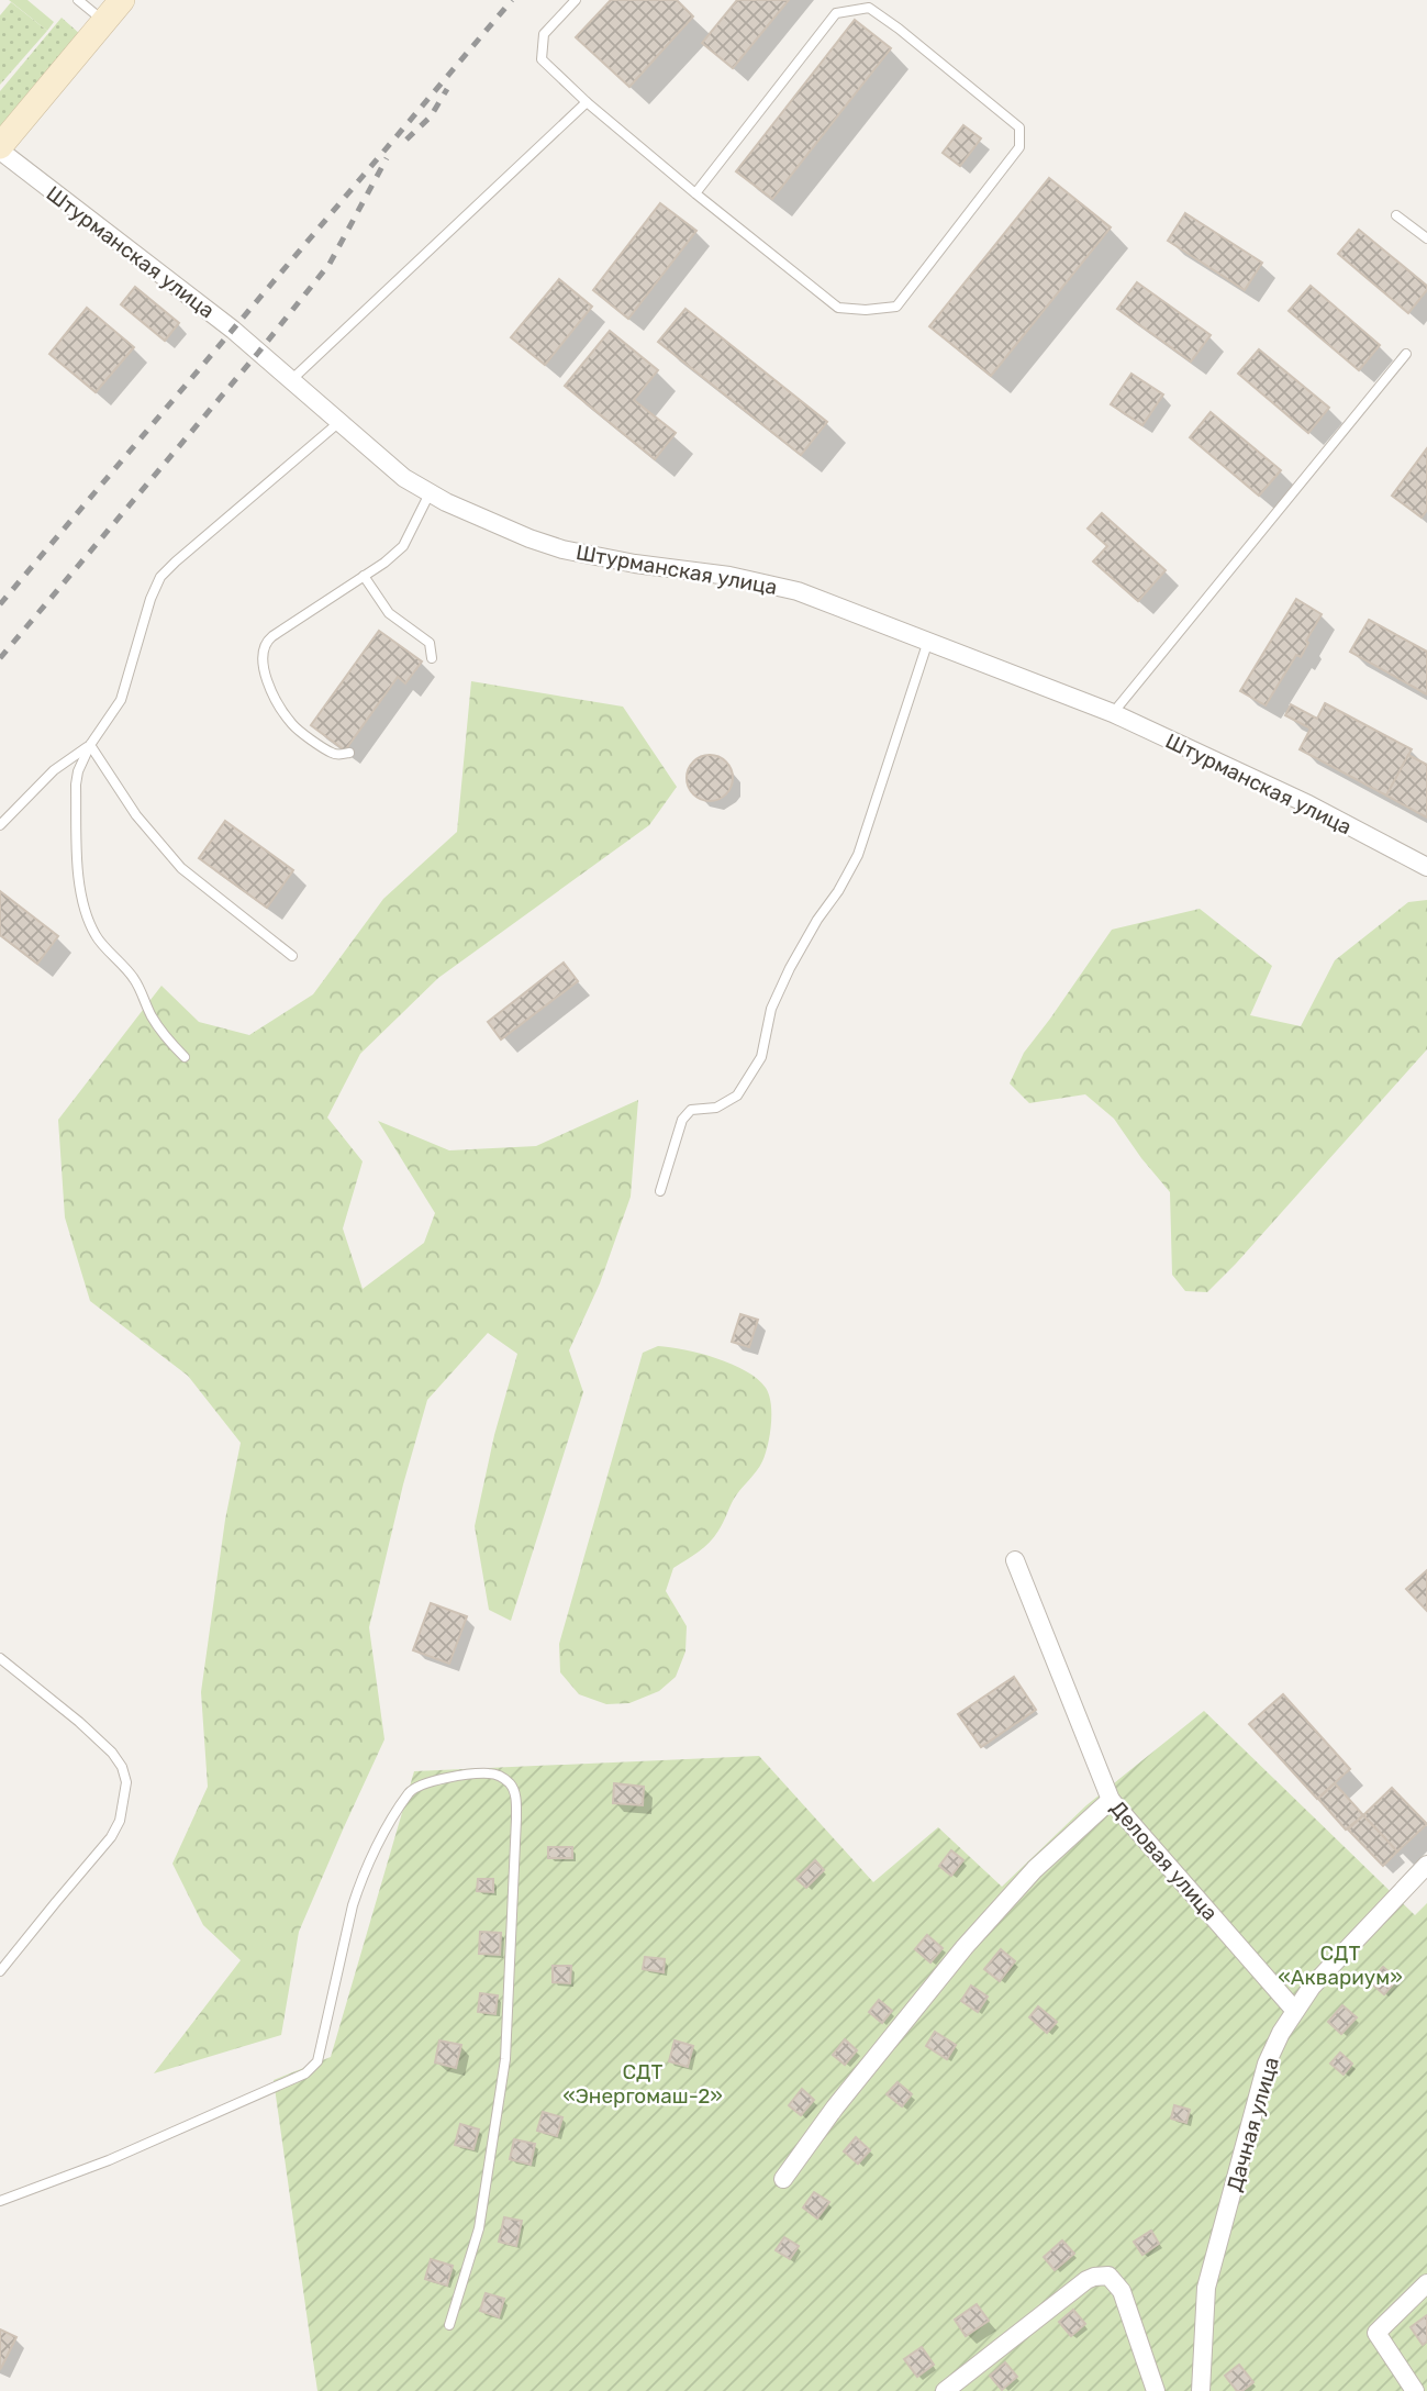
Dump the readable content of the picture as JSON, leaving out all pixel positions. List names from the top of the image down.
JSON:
{
  "streets": {
    "street": ["Штурманская улица", "Деловая улица", "Дачная улица"]
  },
  "crossings": [
    ["Деловая улица", "Дачная улица"]
  ],
  "parks": ["СДТ «Аквариум»", "СДТ «Энергомаш-2»"]
}
